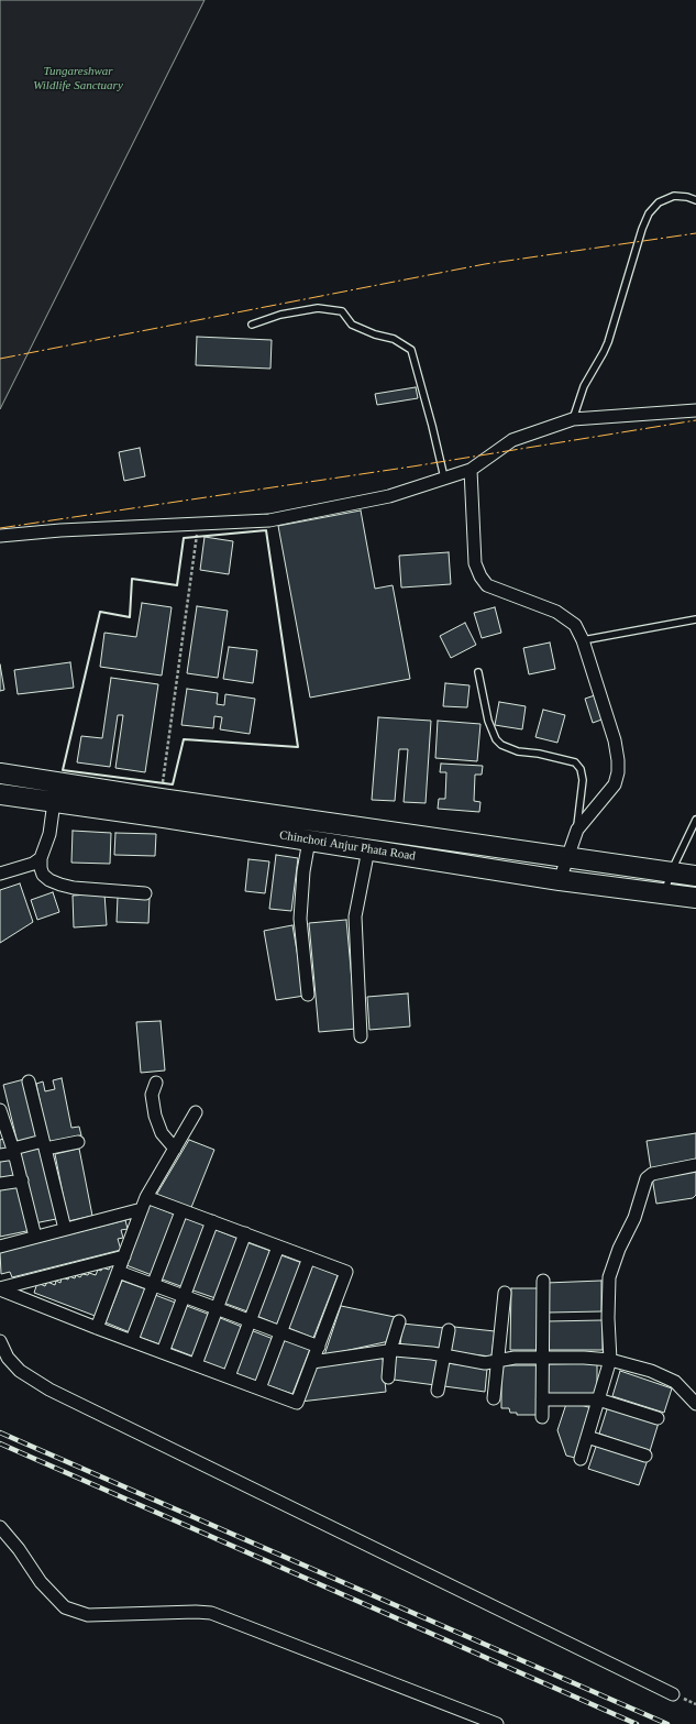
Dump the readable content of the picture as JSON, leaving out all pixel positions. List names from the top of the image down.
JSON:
{
  "streets": {
    "main road": ["Chinchoti Anjur Phata Road"]
  },
  "parks": ["Tungareshwar Wildlife Sanctuary"]
}
